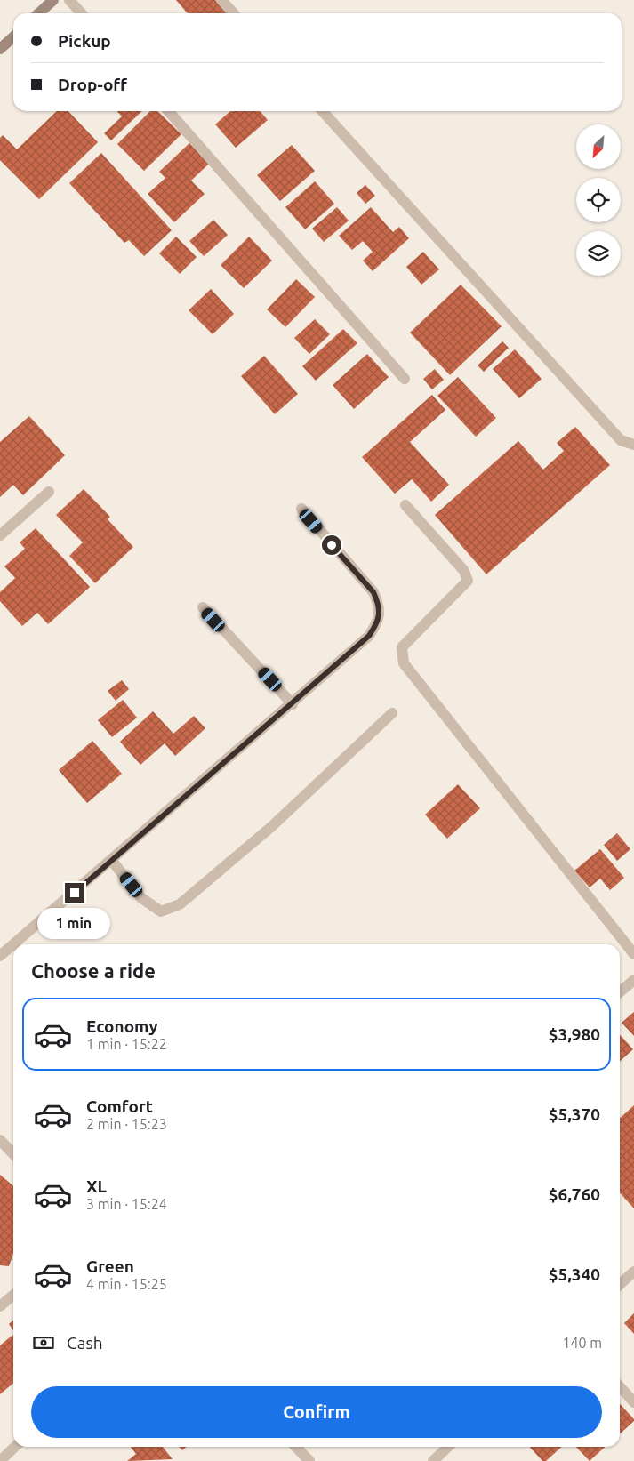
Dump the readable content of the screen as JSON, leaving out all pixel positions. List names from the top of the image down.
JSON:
{
  "north": "bottom left",
  "page": {
    "banner": ["Pickup", "Drop-off"],
    "bubble": "1 min",
    "heading": "Choose a ride",
    "list": [
      {
        "name": "Economy",
        "note": "1 min · 15:22",
        "value": "$3,980"
      },
      {
        "name": "Comfort",
        "note": "2 min · 15:23",
        "value": "$5,370"
      },
      {
        "name": "XL",
        "note": "3 min · 15:24",
        "value": "$6,760"
      },
      {
        "name": "Green",
        "note": "4 min · 15:25",
        "value": "$5,340"
      }
    ],
    "pay": ["Cash", "140 m"],
    "buttons": "Confirm"
  }
}
